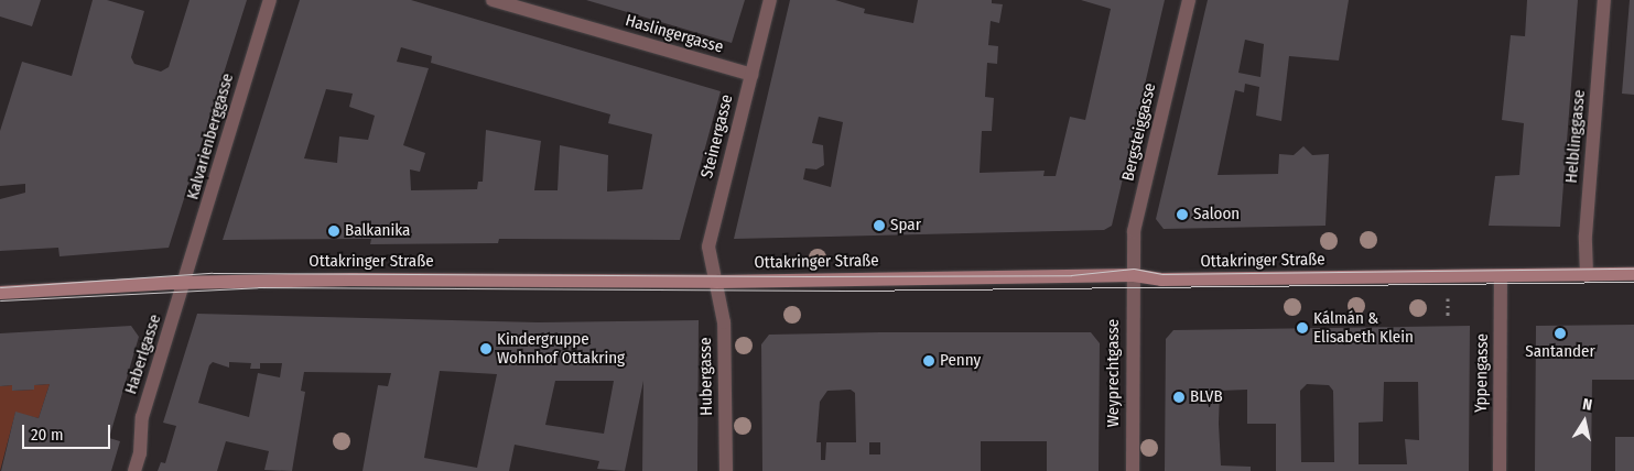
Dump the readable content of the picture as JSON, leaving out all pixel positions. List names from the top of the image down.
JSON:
{
  "streets": {
    "main road": ["Ottakringer Straße"],
    "street": [
      "Haslingergasse",
      "Bergsteiggasse",
      "Kalvarienberggasse",
      "Steinergasse",
      "Helblinggasse",
      "Haberlgasse",
      "Weyprechtgasse",
      "Yppengasse",
      "Hubergasse"
    ]
  },
  "crossings": [
    ["Haslingergasse", "Steinergasse"],
    ["Bergsteiggasse", "Ottakringer Straße"],
    ["Bergsteiggasse", "Weyprechtgasse"],
    ["Kalvarienberggasse", "Ottakringer Straße"],
    ["Kalvarienberggasse", "Haberlgasse"],
    ["Steinergasse", "Ottakringer Straße"],
    ["Steinergasse", "Hubergasse"],
    ["Helblinggasse", "Ottakringer Straße"],
    ["Ottakringer Straße", "Haberlgasse"],
    ["Ottakringer Straße", "Weyprechtgasse"],
    ["Ottakringer Straße", "Yppengasse"],
    ["Ottakringer Straße", "Hubergasse"]
  ],
  "places": [
    "Saloon",
    "Spar",
    "Balkanika",
    "Kálmán & Elisabeth Klein",
    "Santander",
    "Kindergruppe Wohnhof Ottakring",
    "Penny",
    "BLVB"
  ],
  "scale_bar": "20 m",
  "north": "top"
}
